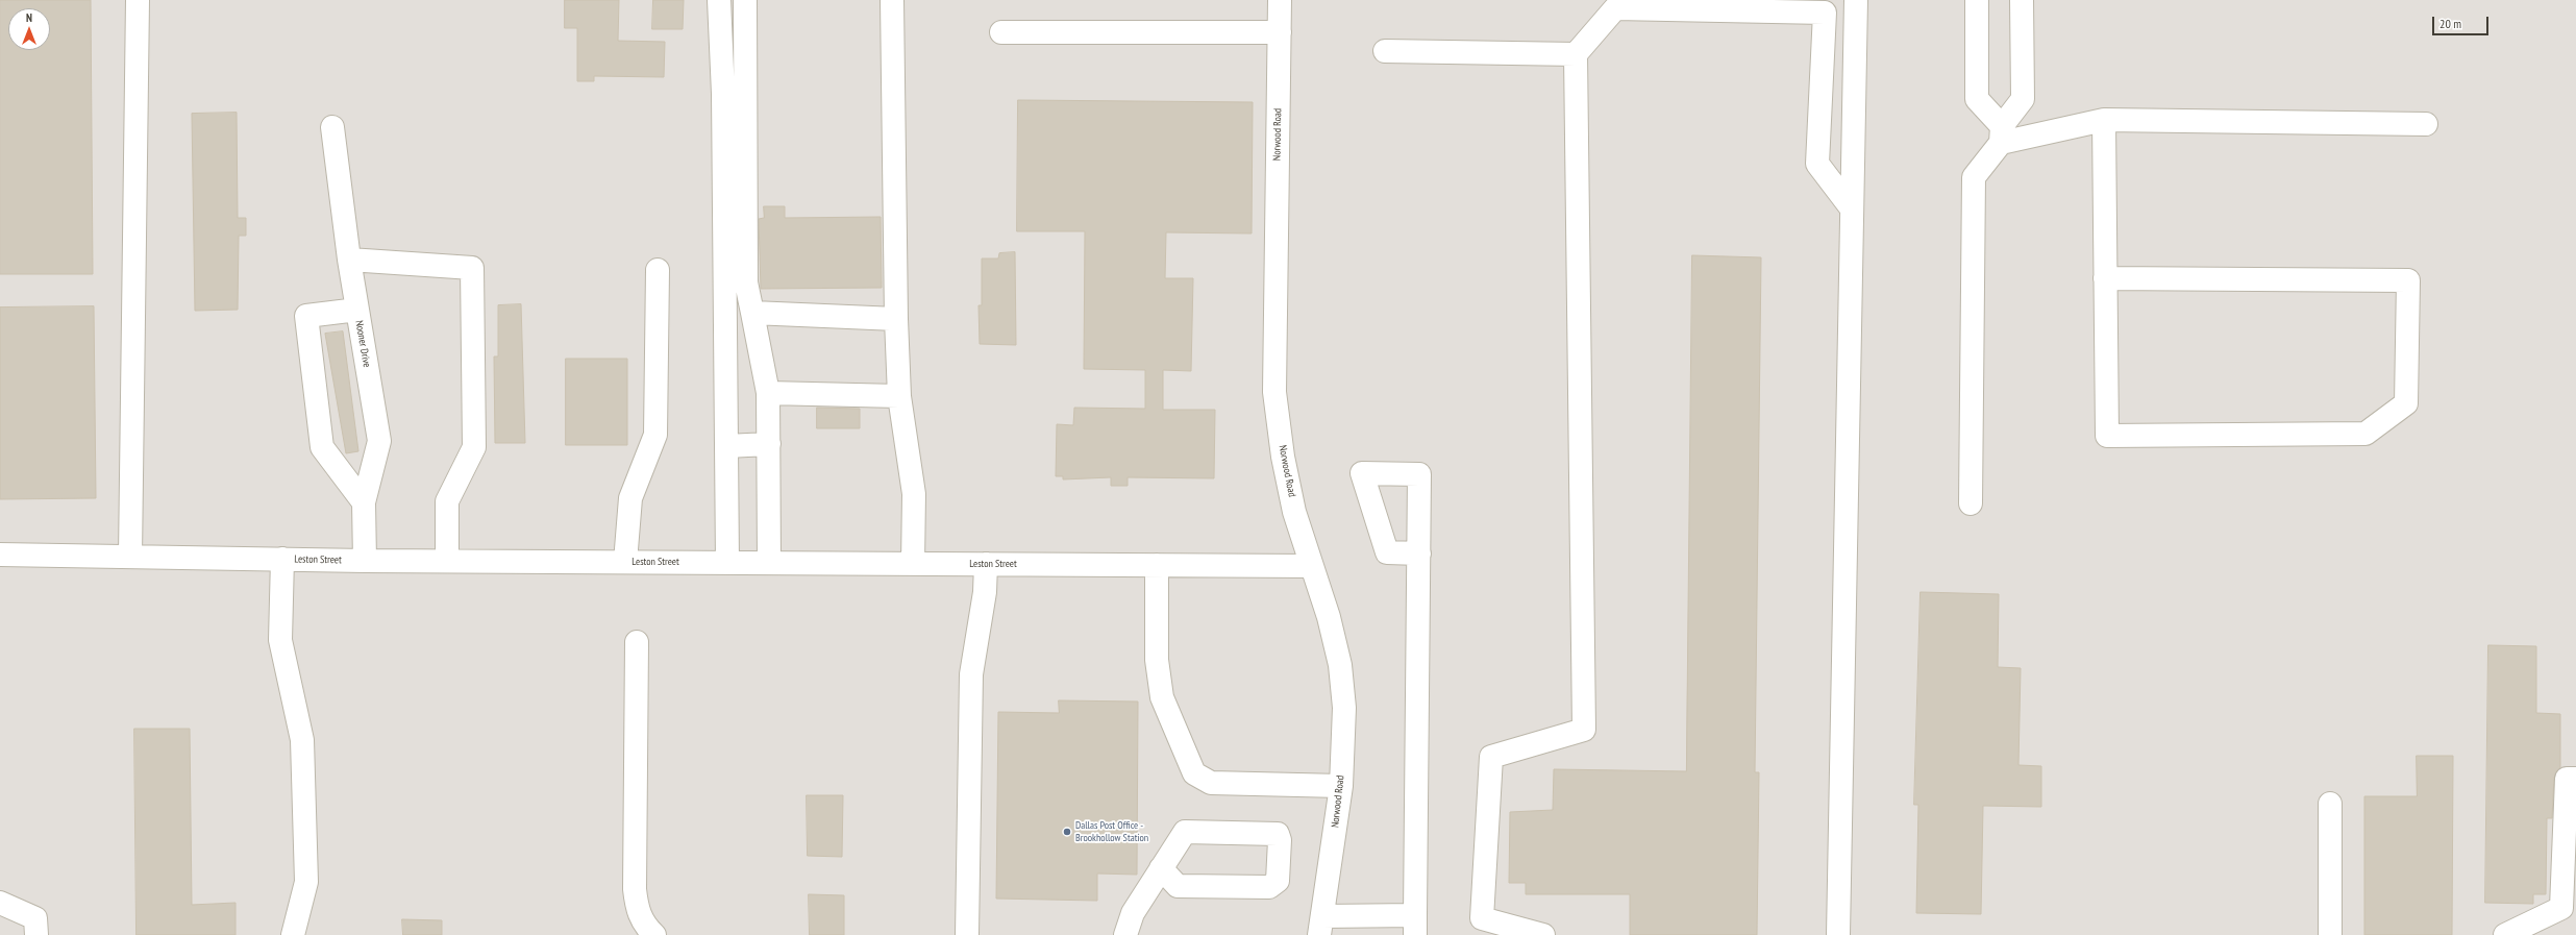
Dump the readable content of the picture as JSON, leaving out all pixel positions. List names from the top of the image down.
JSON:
{
  "streets": {
    "street": ["Norwood Road", "Nooner Drive", "Leston Street"]
  },
  "crossings": [
    ["Norwood Road", "Leston Street"],
    ["Nooner Drive", "Leston Street"]
  ],
  "places": ["Dallas Post Office - Brookhollow Station"],
  "scale_bar": "20 m",
  "north": "top"
}
